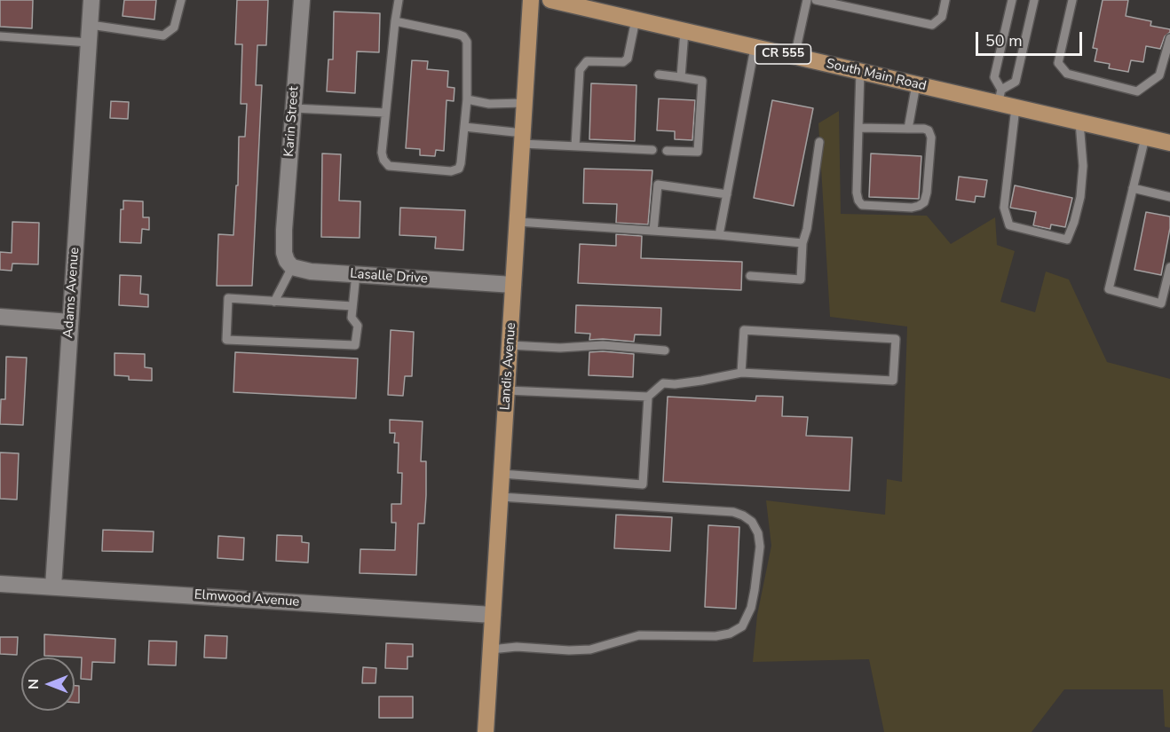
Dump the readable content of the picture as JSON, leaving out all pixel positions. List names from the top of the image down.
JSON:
{
  "streets": {
    "main road": ["CR 555", "South Main Road", "Landis Avenue"],
    "street": [
      "Karin Street",
      "Lasalle Drive",
      "Adams Avenue",
      "Elmwood Avenue"
    ]
  },
  "crossings": [
    ["Karin Street", "Lasalle Drive"],
    ["Lasalle Drive", "Landis Avenue"],
    ["Adams Avenue", "Elmwood Avenue"],
    ["Landis Avenue", "Elmwood Avenue"]
  ],
  "scale_bar": "50 m",
  "north": "left"
}
